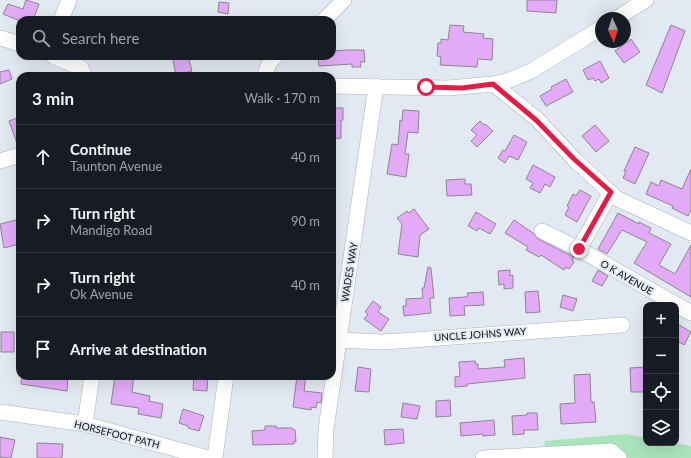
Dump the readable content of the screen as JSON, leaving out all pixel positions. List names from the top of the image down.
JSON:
{
  "streets": {
    "street": [
      "WADES WAY",
      "O K AVENUE",
      "UNCLE JOHNS WAY",
      "HORSEFOOT PATH"
    ]
  },
  "crossings": [
    ["WADES WAY", "UNCLE JOHNS WAY"]
  ],
  "north": "bottom",
  "page": {
    "search": "Search here",
    "heading": ["3 min", "Walk · 170 m"],
    "list": [
      ["Continue", "Taunton Avenue", "40 m"],
      ["Turn right", "Mandigo Road", "90 m"],
      ["Turn right", "Ok Avenue", "40 m"],
      "Arrive at destination"
    ],
    "map_buttons": ["+", "−"]
  }
}
